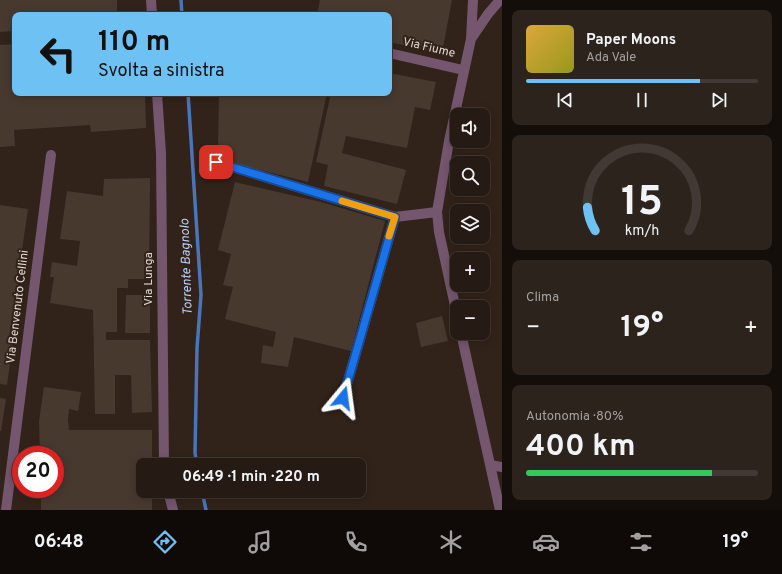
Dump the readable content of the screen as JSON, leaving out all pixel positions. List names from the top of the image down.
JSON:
{
  "streets": {
    "street": ["Via Fiume", "Via Lunga", "Via Benvenuto Cellini"]
  },
  "water": ["Torrente Bagnolo"],
  "page": {
    "turn": ["110 m", "Svolta a sinistra"],
    "song": ["Paper Moons", "Ada Vale"],
    "map_buttons": ["+", "−"],
    "tile": [
      "Clima",
      ["Autonomia · 80%", "400 km"]
    ],
    "heat": ["−", "19°", "+"],
    "limit": "20",
    "trip": "06:49 · 1 min · 220 m",
    "tabs": ["06:48", "19°"],
    "gauge": ["15", "km/h"]
  }
}
